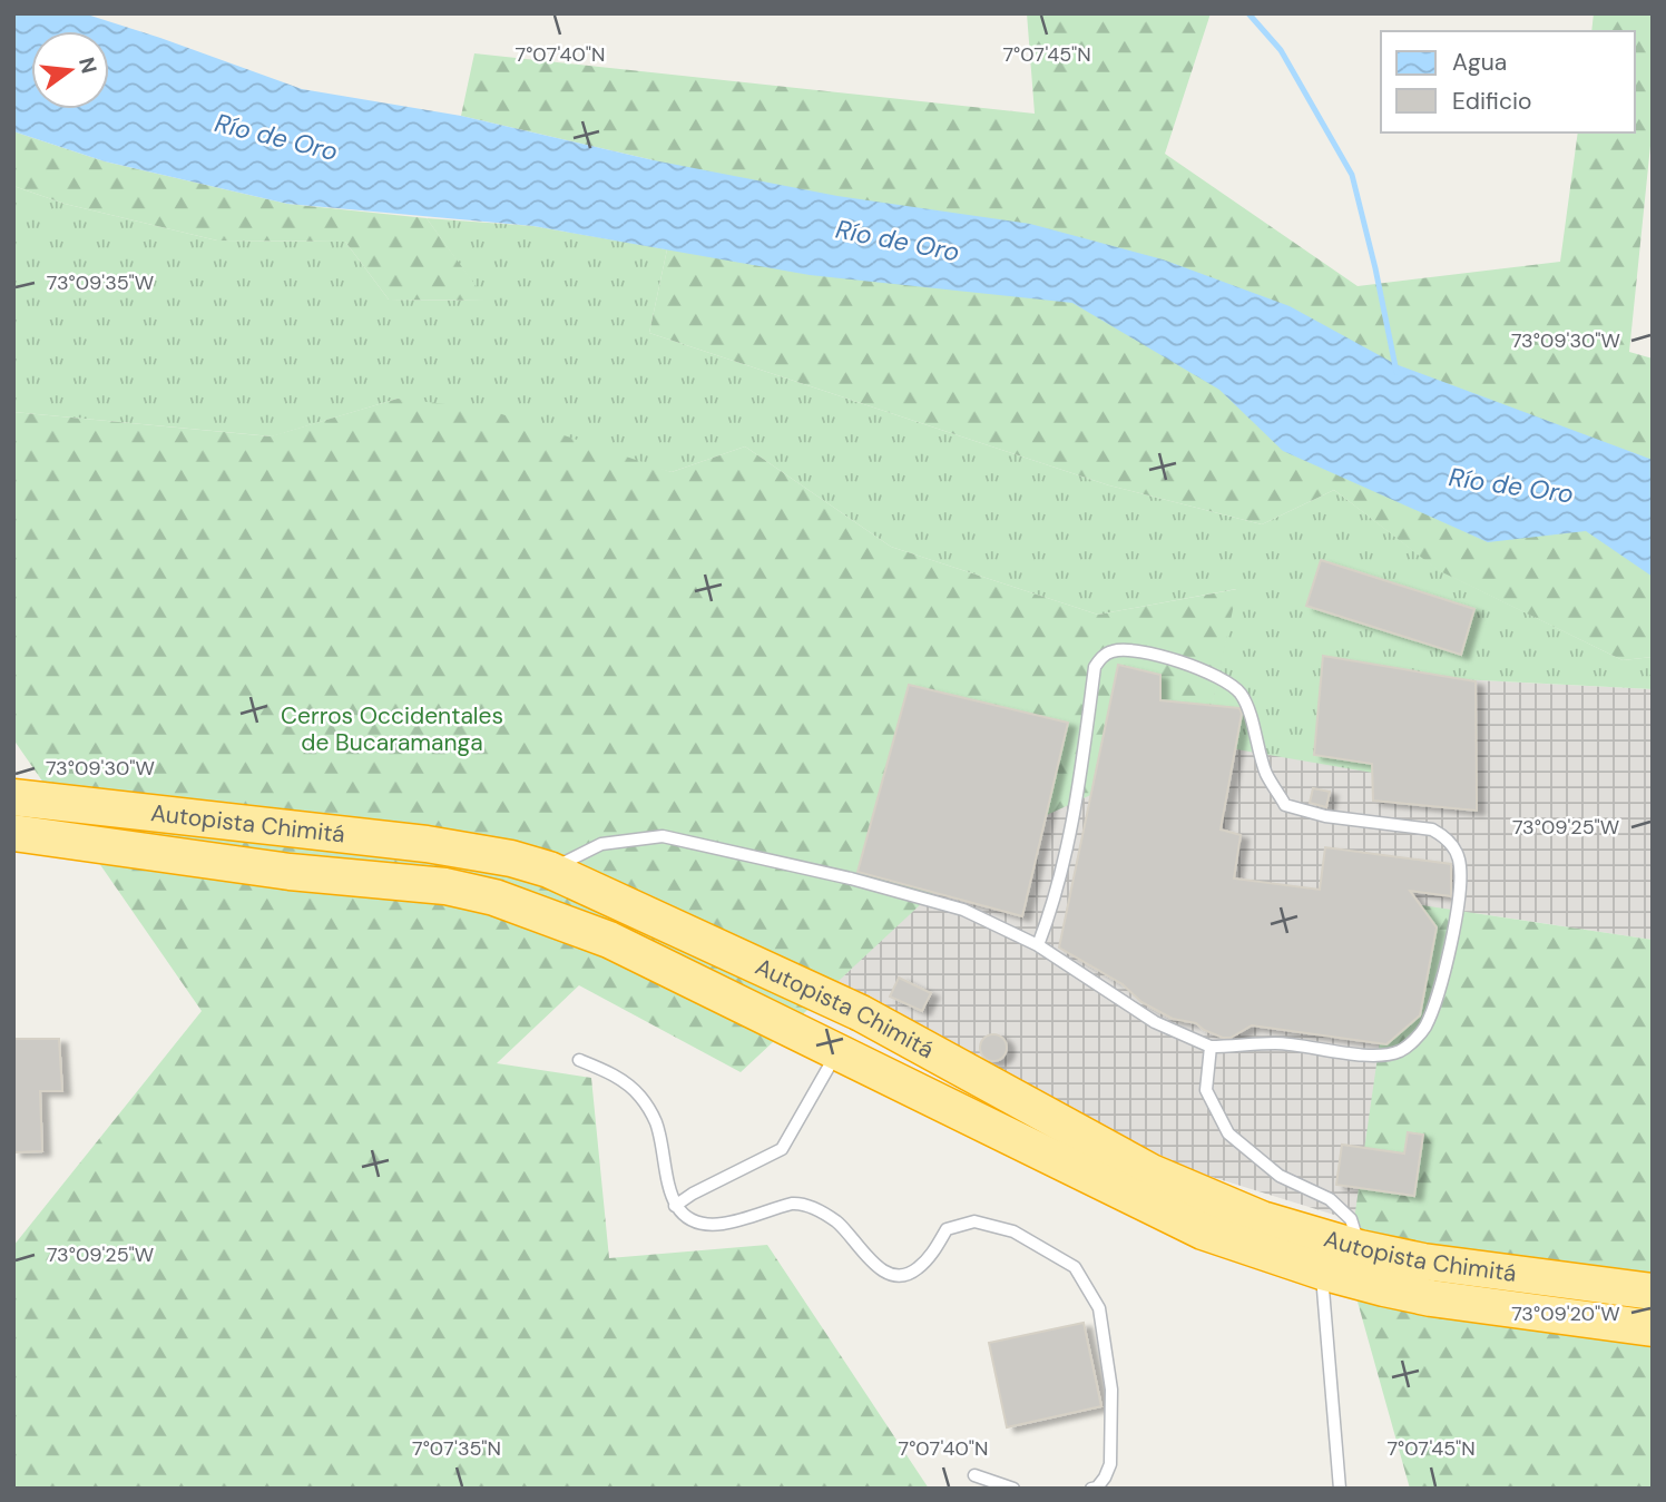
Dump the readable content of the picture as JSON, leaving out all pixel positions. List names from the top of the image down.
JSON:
{
  "streets": {
    "highway": ["Autopista Chimitá"]
  },
  "water": ["Río de Oro"],
  "parks": ["Cerros Occidentales de Bucaramanga"],
  "legend": ["Agua", "Edificio"],
  "north": "right",
  "coordinates": [
    "7°07'40\"N",
    "7°07'45\"N",
    "73°09'35\"W",
    "73°09'30\"W",
    "73°09'25\"W",
    "73°09'20\"W",
    "7°07'35\"N"
  ]
}
